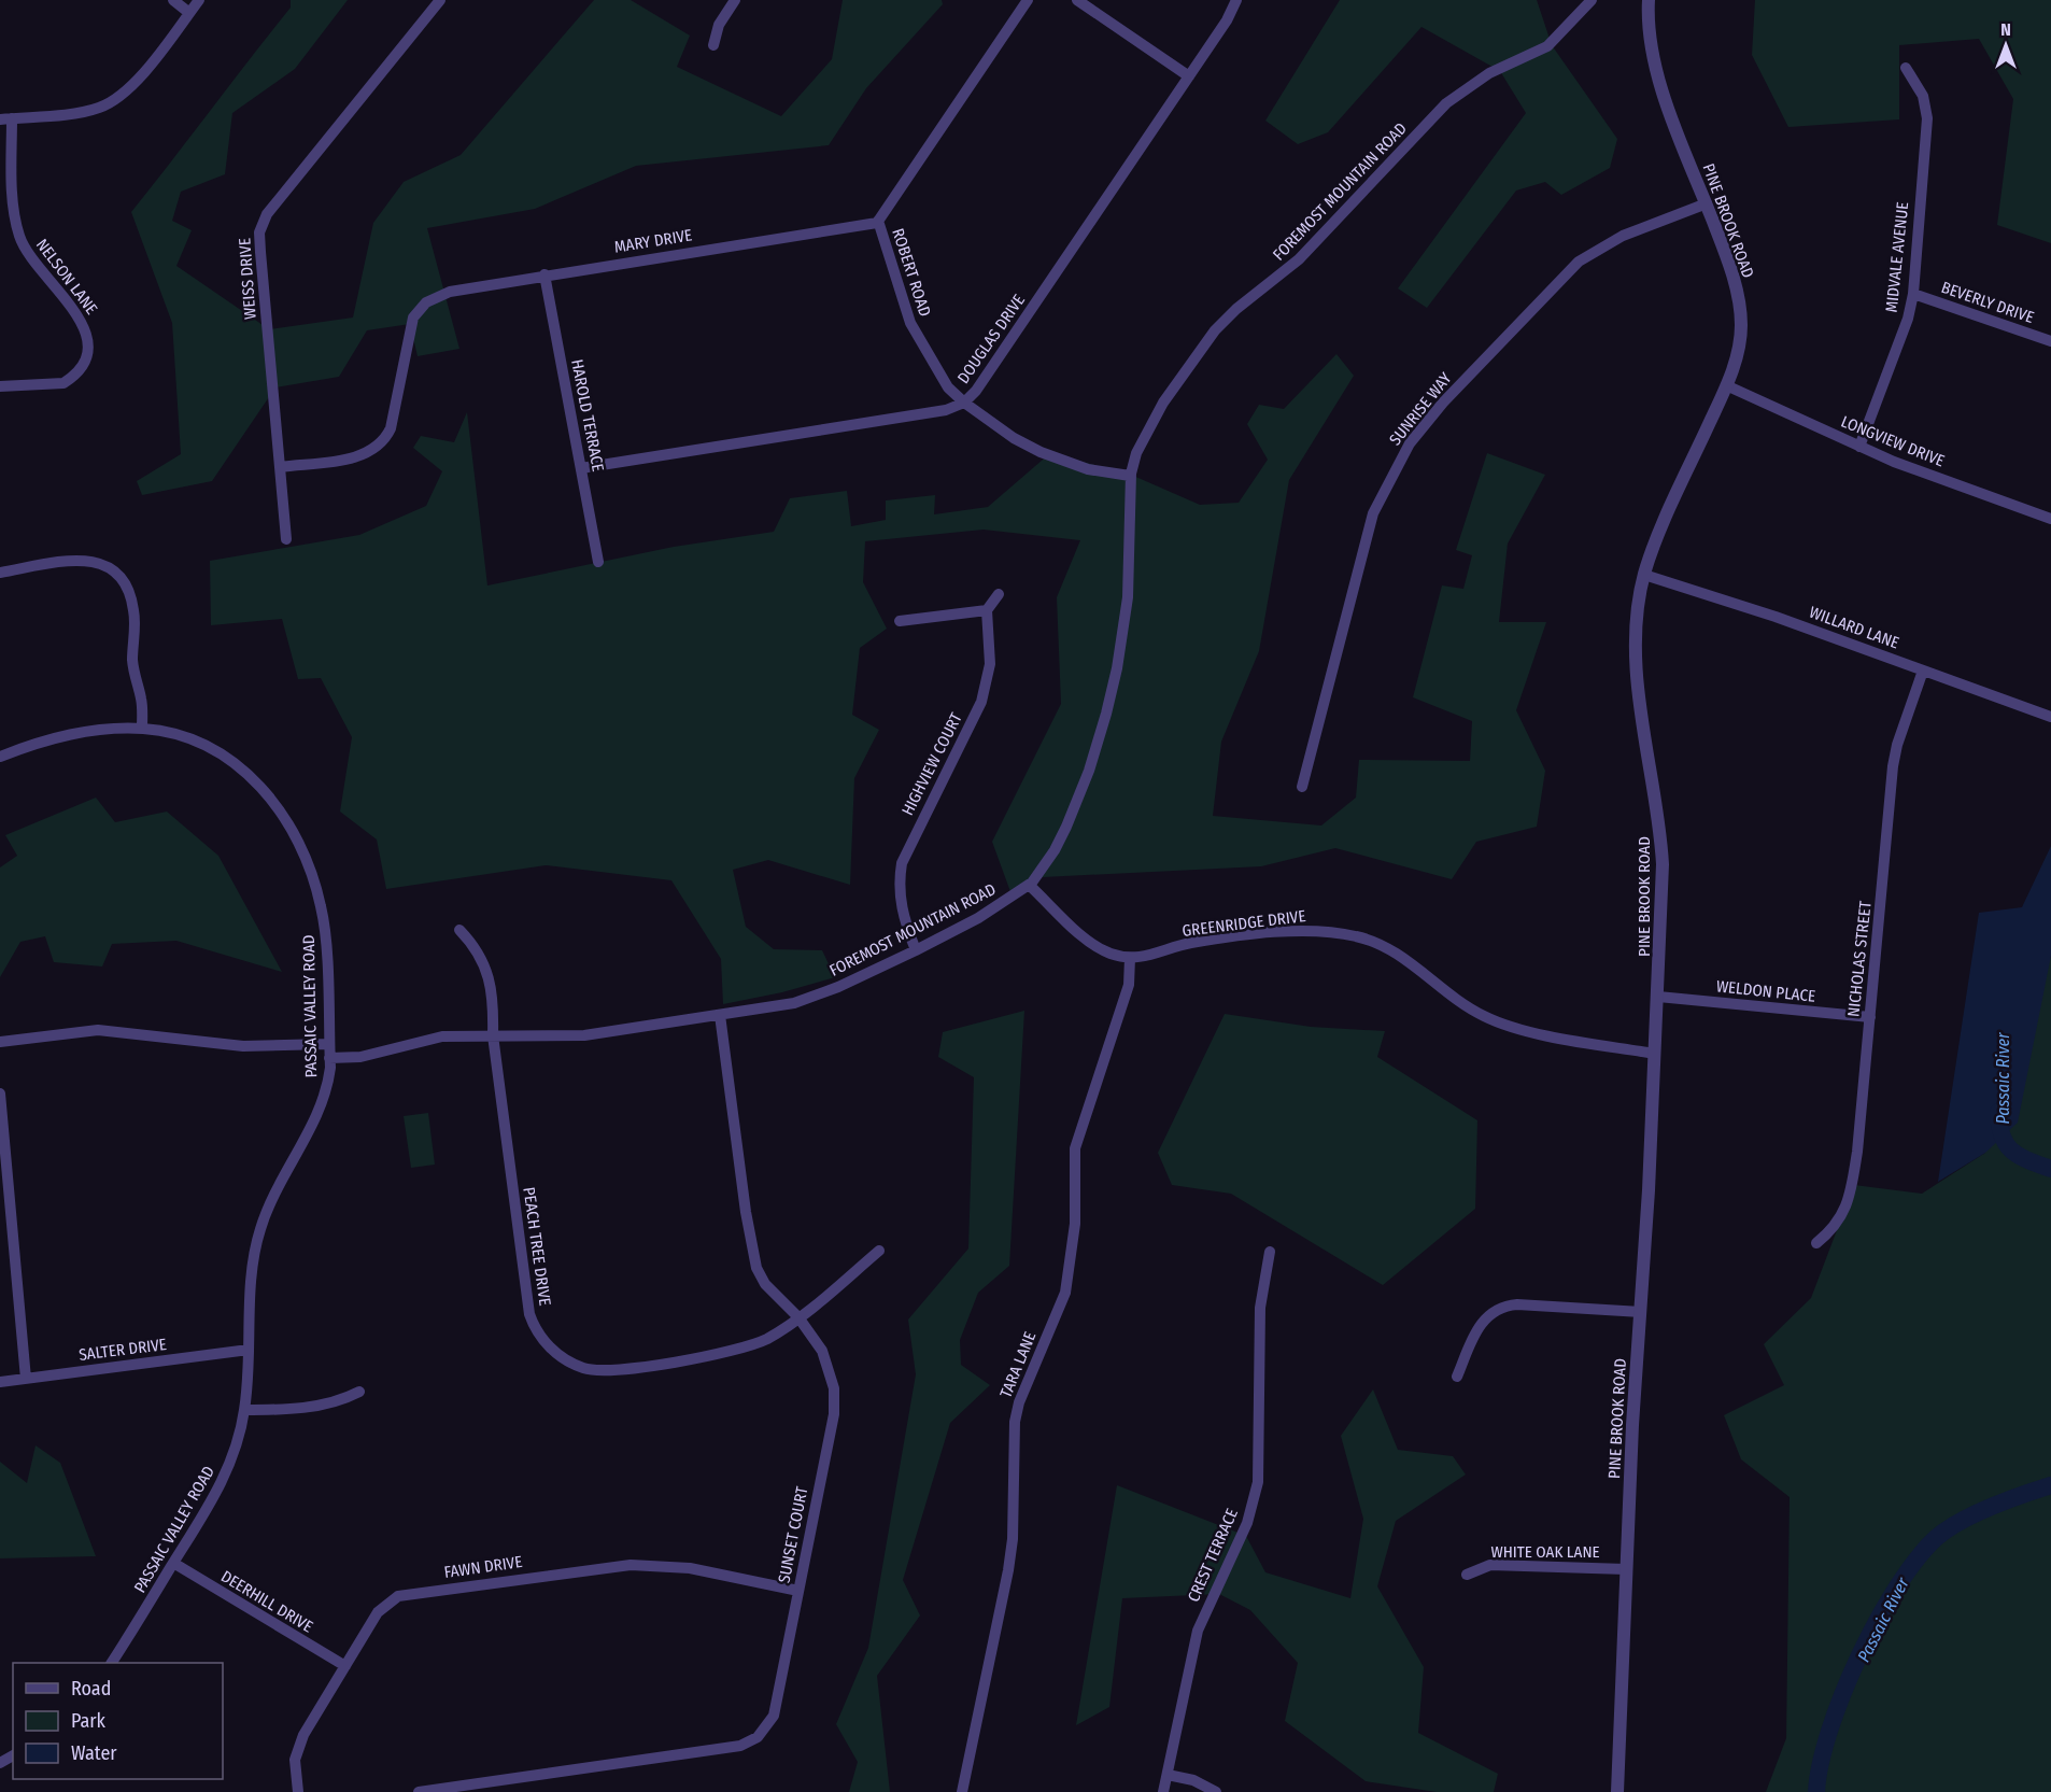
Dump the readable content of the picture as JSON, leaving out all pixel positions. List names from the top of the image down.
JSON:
{
  "streets": {
    "street": [
      "FOREMOST MOUNTAIN ROAD",
      "PINE BROOK ROAD",
      "MARY DRIVE",
      "MIDVALE AVENUE",
      "ROBERT ROAD",
      "NELSON LANE",
      "WEISS DRIVE",
      "BEVERLY DRIVE",
      "DOUGLAS DRIVE",
      "SUNRISE WAY",
      "HAROLD TERRACE",
      "LONGVIEW DRIVE",
      "WILLARD LANE",
      "HIGHVIEW COURT",
      "GREENRIDGE DRIVE",
      "NICHOLAS STREET",
      "WELDON PLACE",
      "PASSAIC VALLEY ROAD",
      "PEACH TREE DRIVE",
      "SALTER DRIVE",
      "TARA LANE",
      "SUNSET COURT",
      "WHITE OAK LANE",
      "CREST TERRACE",
      "FAWN DRIVE",
      "DEERHILL DRIVE"
    ]
  },
  "crossings": [
    ["FOREMOST MOUNTAIN ROAD", "ROBERT ROAD"],
    ["FOREMOST MOUNTAIN ROAD", "HIGHVIEW COURT"],
    ["FOREMOST MOUNTAIN ROAD", "GREENRIDGE DRIVE"],
    ["FOREMOST MOUNTAIN ROAD", "PASSAIC VALLEY ROAD"],
    ["FOREMOST MOUNTAIN ROAD", "PEACH TREE DRIVE"],
    ["FOREMOST MOUNTAIN ROAD", "SUNSET COURT"],
    ["PINE BROOK ROAD", "SUNRISE WAY"],
    ["PINE BROOK ROAD", "LONGVIEW DRIVE"],
    ["PINE BROOK ROAD", "WILLARD LANE"],
    ["PINE BROOK ROAD", "GREENRIDGE DRIVE"],
    ["PINE BROOK ROAD", "WELDON PLACE"],
    ["PINE BROOK ROAD", "WHITE OAK LANE"],
    ["MARY DRIVE", "ROBERT ROAD"],
    ["MARY DRIVE", "WEISS DRIVE"],
    ["MARY DRIVE", "HAROLD TERRACE"],
    ["MIDVALE AVENUE", "BEVERLY DRIVE"],
    ["MIDVALE AVENUE", "LONGVIEW DRIVE"],
    ["ROBERT ROAD", "DOUGLAS DRIVE"],
    ["DOUGLAS DRIVE", "HAROLD TERRACE"],
    ["WILLARD LANE", "NICHOLAS STREET"],
    ["GREENRIDGE DRIVE", "TARA LANE"],
    ["NICHOLAS STREET", "WELDON PLACE"],
    ["PASSAIC VALLEY ROAD", "SALTER DRIVE"],
    ["PASSAIC VALLEY ROAD", "DEERHILL DRIVE"],
    ["PEACH TREE DRIVE", "SUNSET COURT"],
    ["SUNSET COURT", "FAWN DRIVE"],
    ["FAWN DRIVE", "DEERHILL DRIVE"]
  ],
  "water": ["Passaic River"],
  "legend": ["Road", "Park", "Water"],
  "north": "top"
}
